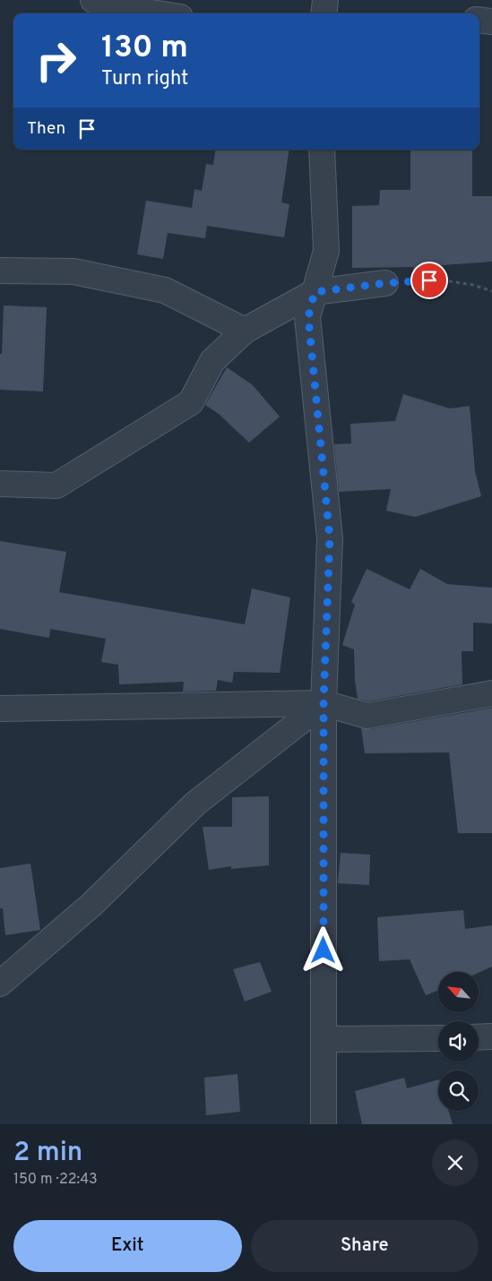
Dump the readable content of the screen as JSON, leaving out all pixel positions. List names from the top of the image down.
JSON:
{
  "north": "top left",
  "page": {
    "turn": ["130 m", "Turn right"],
    "then": "Then",
    "heading": ["2 min", "150 m · 22:43"],
    "buttons": ["Exit", "Share"]
  }
}
